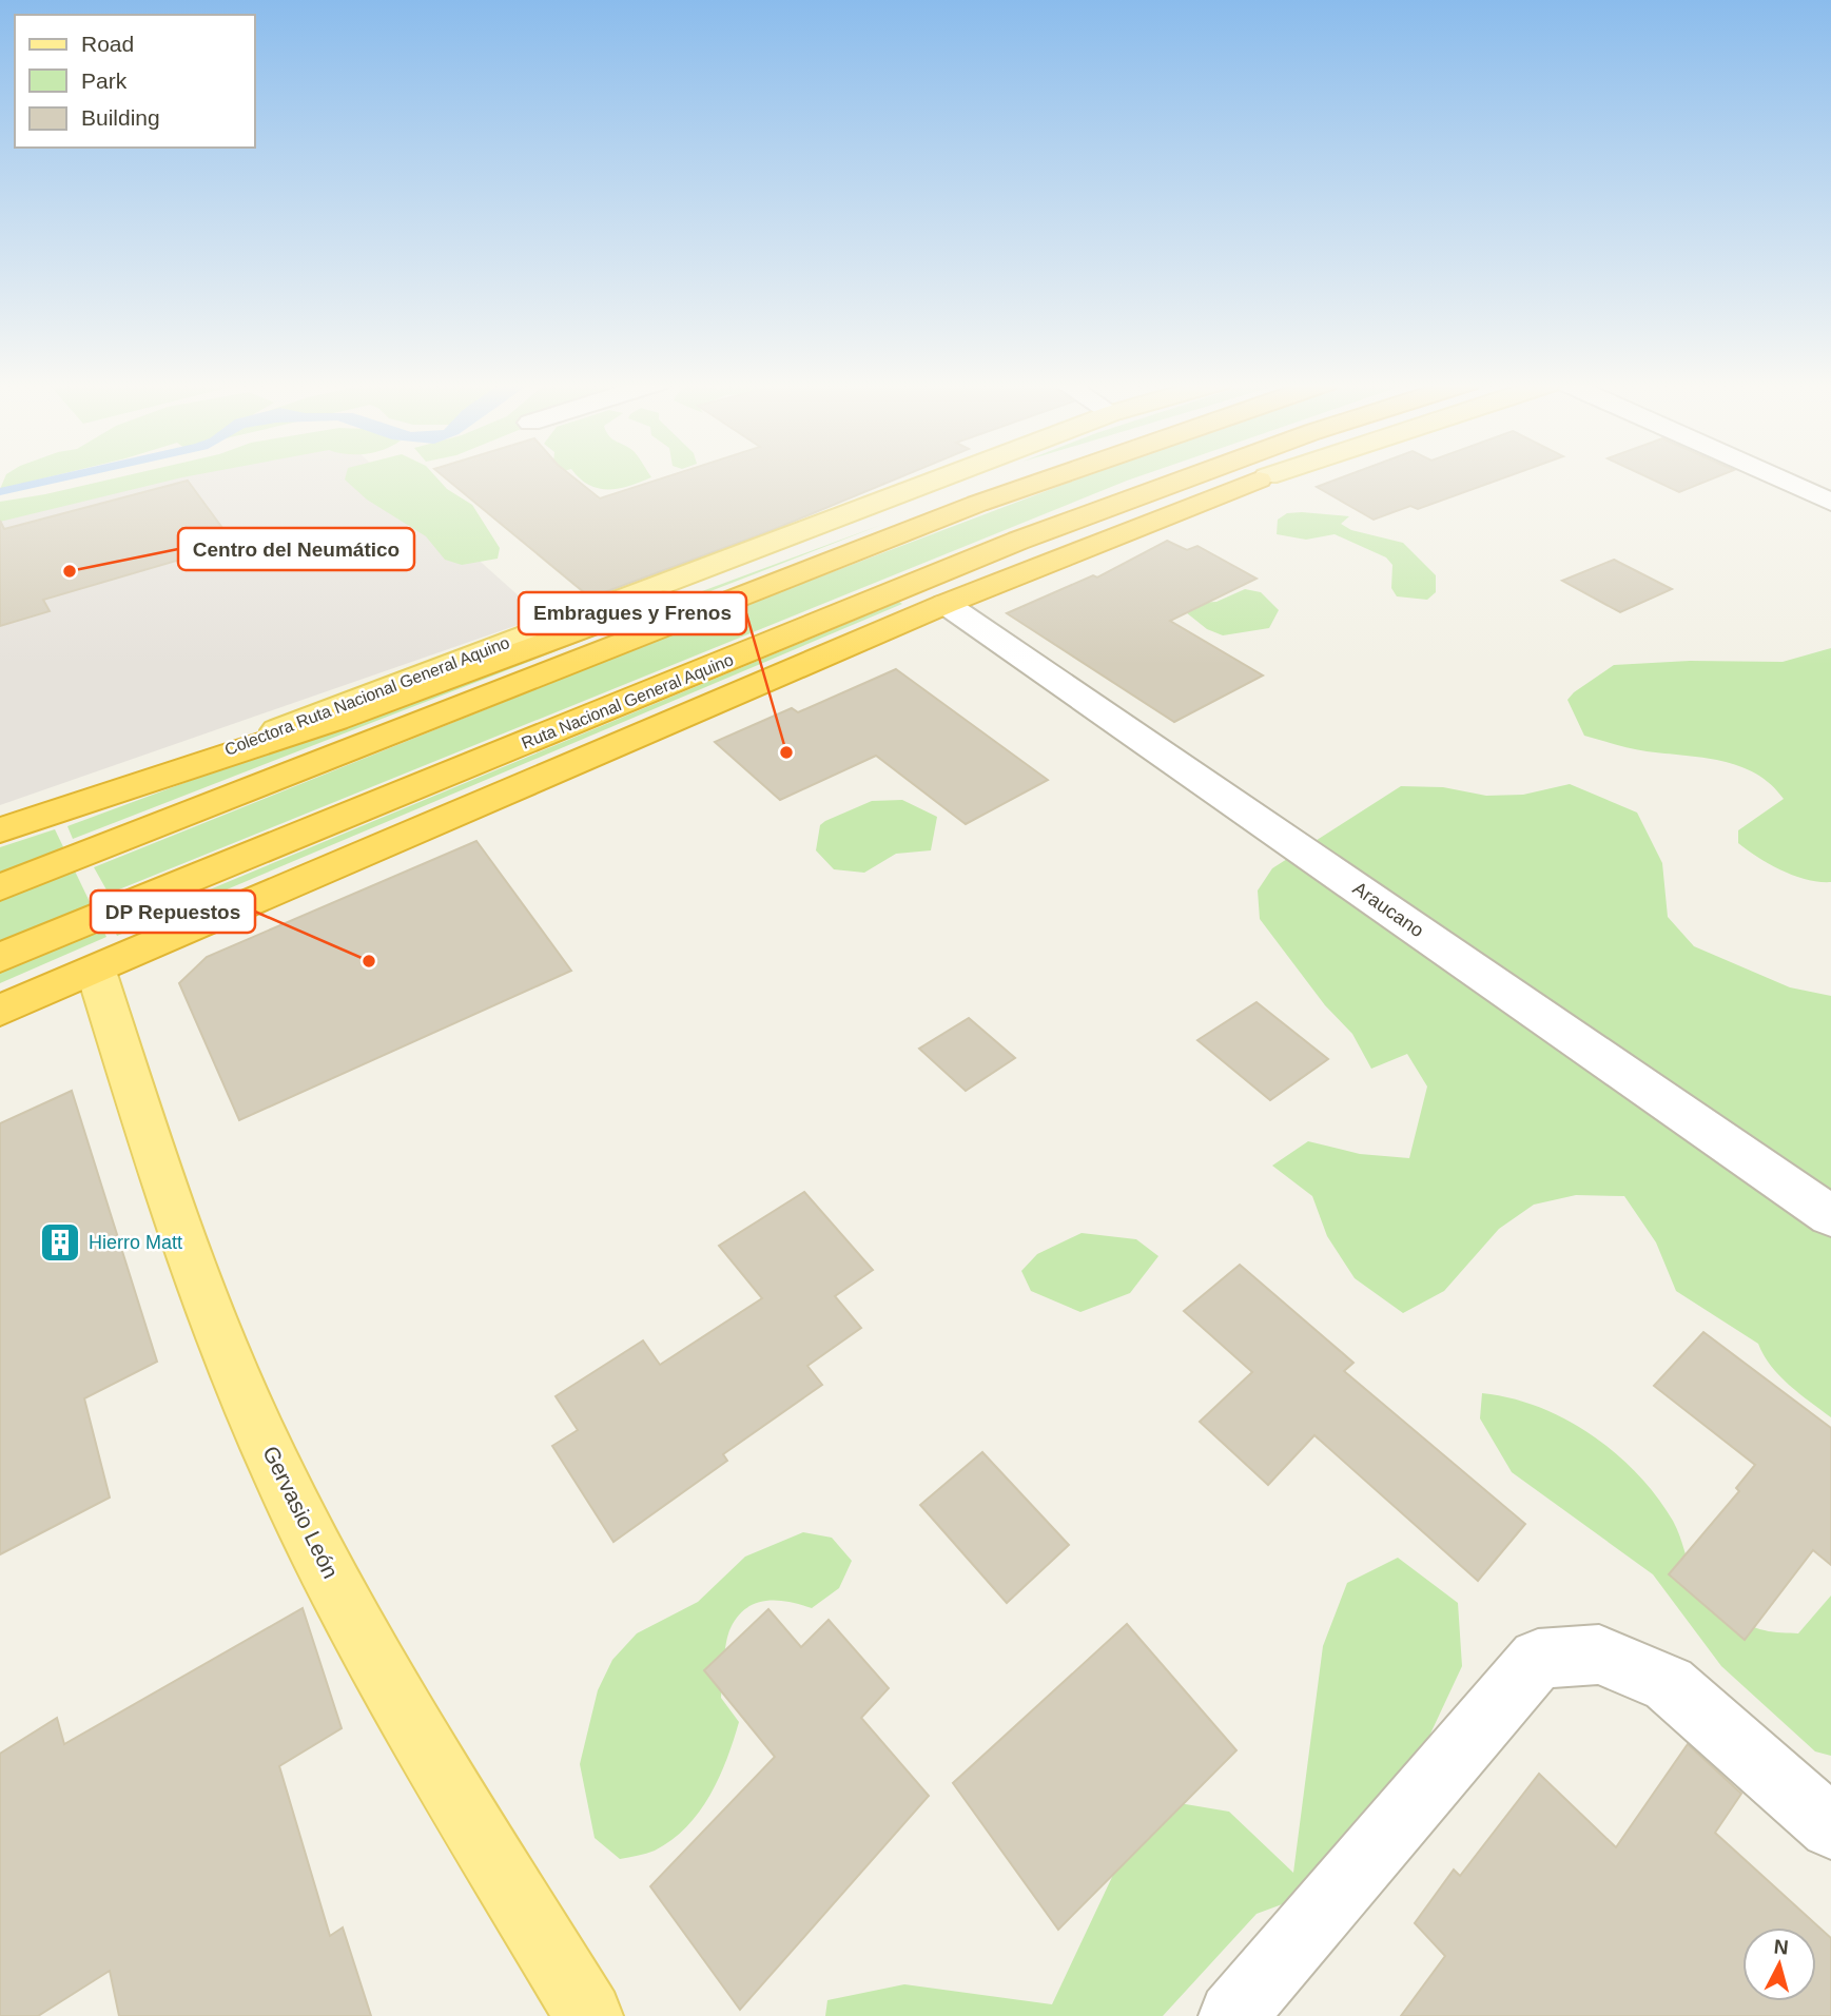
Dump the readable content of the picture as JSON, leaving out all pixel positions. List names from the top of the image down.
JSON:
{
  "streets": {
    "highway": ["Ruta Nacional General Aquino"],
    "main road": ["Colectora Ruta Nacional General Aquino", "Gervasio León"],
    "street": ["Araucano"]
  },
  "crossings": [
    ["Ruta Nacional General Aquino", "Araucano"],
    ["Ruta Nacional General Aquino", "Gervasio León"]
  ],
  "places": {
    "other": ["Centro del Neumático", "Embragues y Frenos", "DP Repuestos"],
    "building": ["Hierro Matt"]
  },
  "legend": ["Road", "Park", "Building"],
  "north": "top"
}
